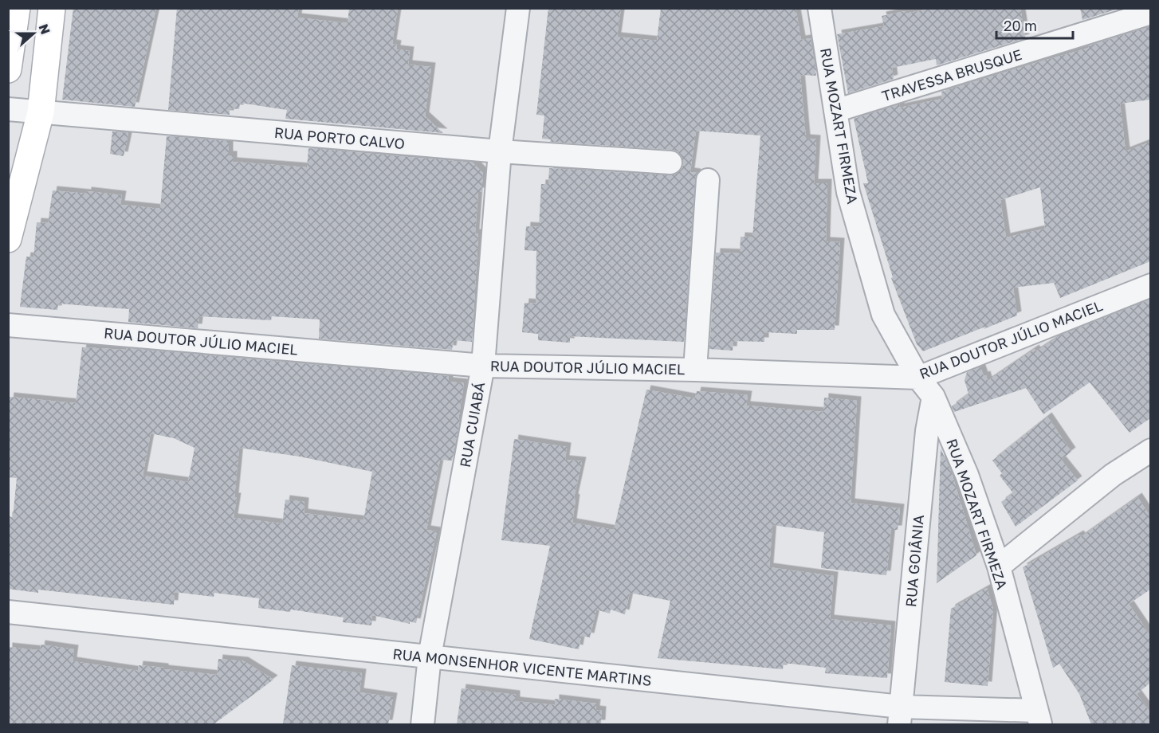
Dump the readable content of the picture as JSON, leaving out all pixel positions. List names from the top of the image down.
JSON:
{
  "streets": {
    "street": [
      "TRAVESSA BRUSQUE",
      "RUA MOZART FIRMEZA",
      "RUA PORTO CALVO",
      "RUA DOUTOR JÚLIO MACIEL",
      "RUA CUIABÁ",
      "RUA GOIÂNIA",
      "RUA MONSENHOR VICENTE MARTINS"
    ]
  },
  "crossings": [
    ["TRAVESSA BRUSQUE", "RUA MOZART FIRMEZA"],
    ["RUA MOZART FIRMEZA", "RUA DOUTOR JÚLIO MACIEL"],
    ["RUA MOZART FIRMEZA", "RUA GOIÂNIA"],
    ["RUA MOZART FIRMEZA", "RUA MONSENHOR VICENTE MARTINS"],
    ["RUA PORTO CALVO", "RUA CUIABÁ"],
    ["RUA DOUTOR JÚLIO MACIEL", "RUA CUIABÁ"],
    ["RUA CUIABÁ", "RUA MONSENHOR VICENTE MARTINS"],
    ["RUA GOIÂNIA", "RUA MONSENHOR VICENTE MARTINS"]
  ],
  "scale_bar": "20 m",
  "north": "right"
}
